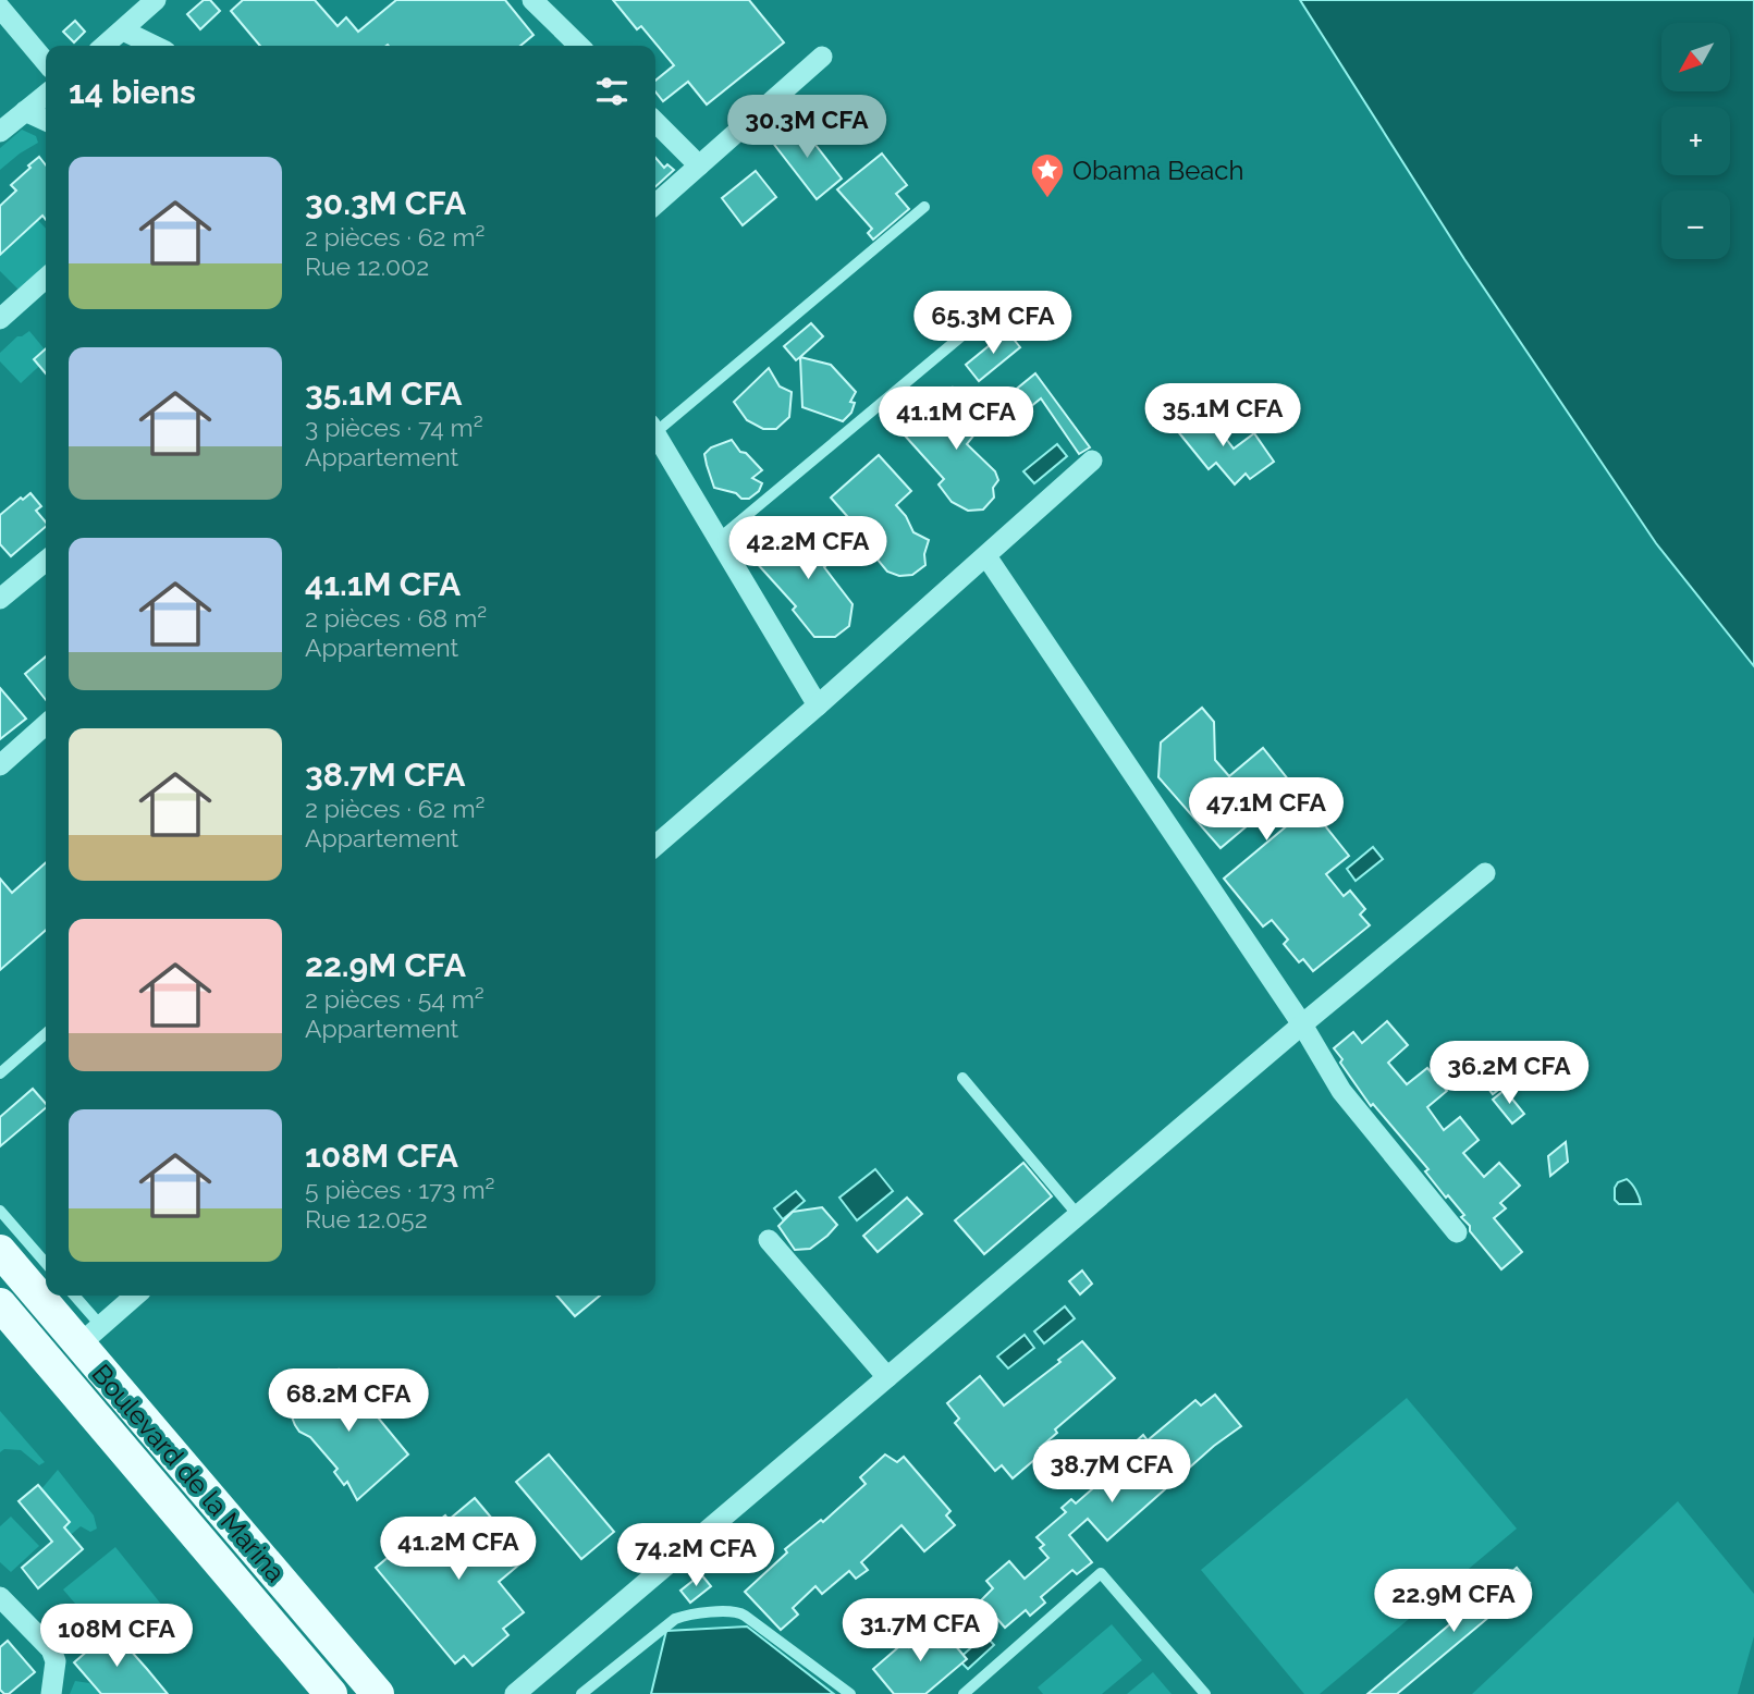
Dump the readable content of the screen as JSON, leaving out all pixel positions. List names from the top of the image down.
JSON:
{
  "streets": {
    "main road": ["Boulevard de la Marina"]
  },
  "places": {
    "place": ["Obama Beach"]
  },
  "north": "bottom left",
  "page": {
    "map_buttons": ["+", "−"],
    "heading": "14 biens",
    "price": [
      "30.3M CFA",
      "65.3M CFA",
      "35.1M CFA",
      "41.1M CFA",
      "42.2M CFA",
      "47.1M CFA",
      "36.2M CFA",
      "68.2M CFA",
      "38.7M CFA",
      "41.2M CFA",
      "74.2M CFA",
      "22.9M CFA",
      "31.7M CFA",
      "108M CFA"
    ],
    "list": [
      {
        "name": "30.3M CFA",
        "note": "2 pièces · 62 m² · Rue 12.002"
      },
      {
        "name": "35.1M CFA",
        "note": "3 pièces · 74 m² · Appartement"
      },
      {
        "name": "41.1M CFA",
        "note": "2 pièces · 68 m² · Appartement"
      },
      {
        "name": "38.7M CFA",
        "note": "2 pièces · 62 m² · Appartement"
      },
      {
        "name": "22.9M CFA",
        "note": "2 pièces · 54 m² · Appartement"
      },
      {
        "name": "108M CFA",
        "note": "5 pièces · 173 m² · Rue 12.052"
      }
    ]
  }
}
